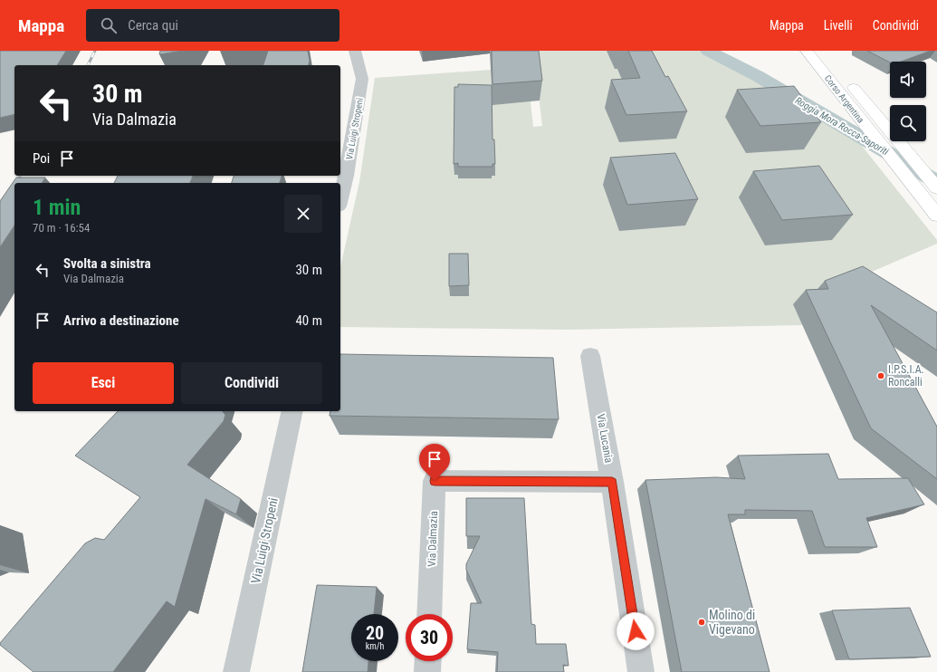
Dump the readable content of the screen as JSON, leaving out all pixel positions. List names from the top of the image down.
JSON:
{
  "streets": {
    "main road": ["Corso Argentina"],
    "street": ["Via Luigi Stropeni", "Via Lucania", "Via Dalmazia"]
  },
  "crossings": [
    ["Via Lucania", "Via Dalmazia"]
  ],
  "water": ["Roggia Mora Rocca-Saporiti"],
  "places": ["I.P.S.I.A. Roncalli", "Molino di Vigevano"],
  "page": {
    "header": "Mappa",
    "search": "Cerca qui",
    "nav": ["Mappa", "Livelli", "Condividi"],
    "turn": ["30 m", "Via Dalmazia"],
    "then": "Poi",
    "heading": ["1 min", "70 m · 16:54"],
    "list": [
      {
        "name": "Svolta a sinistra",
        "note": "Via Dalmazia",
        "value": "30 m"
      },
      {
        "name": "Arrivo a destinazione",
        "value": "40 m"
      }
    ],
    "buttons": ["Esci", "Condividi"],
    "speed": "20 km/h",
    "limit": "30"
  }
}
